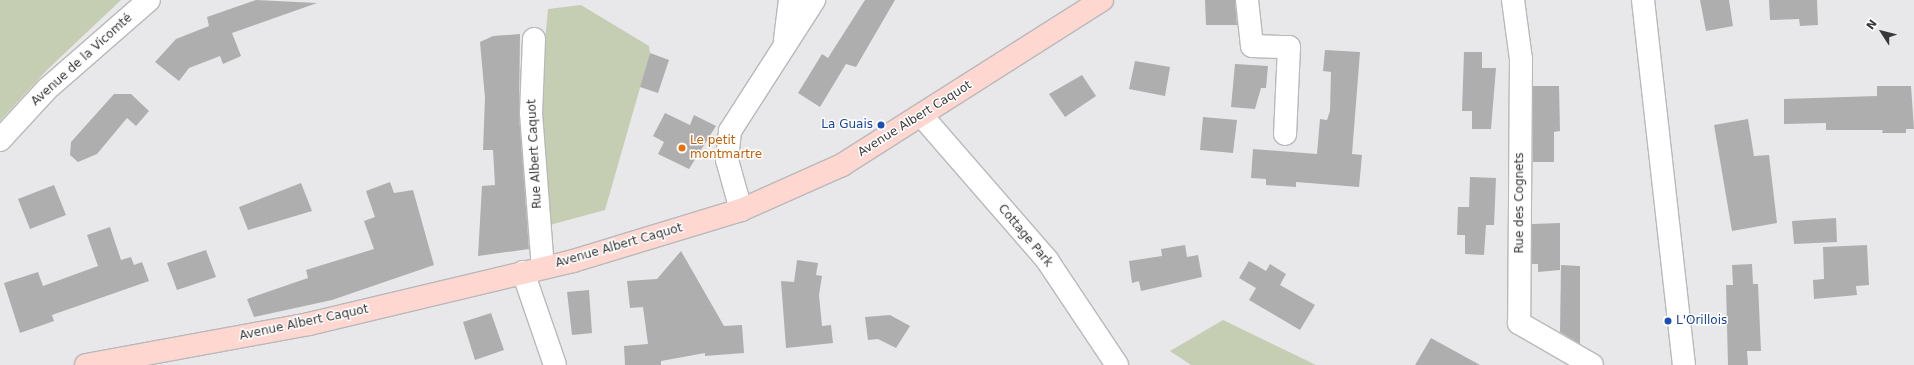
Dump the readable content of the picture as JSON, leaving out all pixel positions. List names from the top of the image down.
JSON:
{
  "streets": {
    "main road": ["Avenue Albert Caquot"],
    "street": [
      "Avenue de la Vicomté",
      "Rue Albert Caquot",
      "Rue des Cognets",
      "Cottage Park"
    ]
  },
  "crossings": [
    ["Avenue Albert Caquot", "Rue Albert Caquot"],
    ["Avenue Albert Caquot", "Cottage Park"]
  ],
  "places": ["La Guais", "Le petit montmartre", "L'Orillois"],
  "north": "top left"
}
